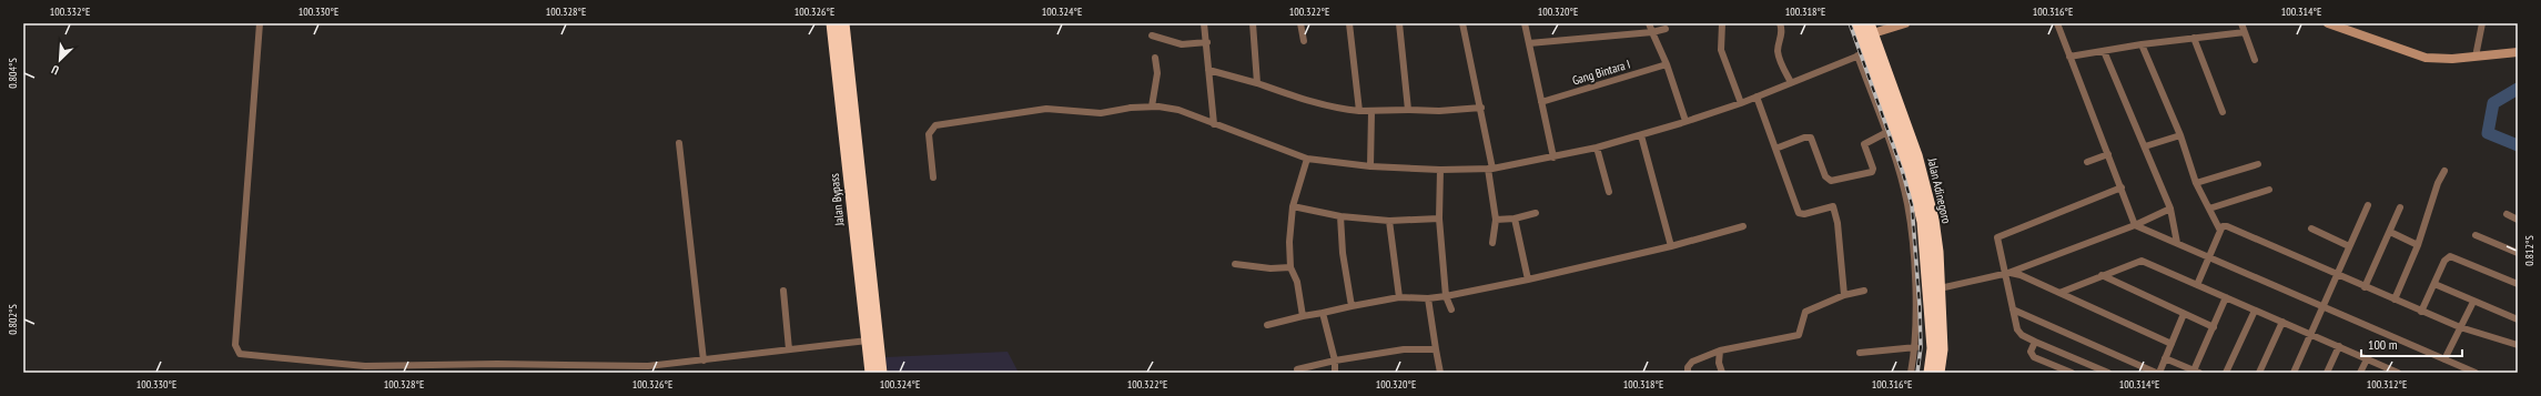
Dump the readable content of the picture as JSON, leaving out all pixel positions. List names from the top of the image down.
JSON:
{
  "streets": {
    "highway": ["Jalan Adinegoro", "Jalan Bypass"],
    "street": ["Gang Bintara I"]
  },
  "scale_bar": "100 m",
  "north": "bottom left",
  "coordinates": [
    "100.332°E",
    "100.330°E",
    "100.328°E",
    "100.326°E",
    "100.324°E",
    "100.322°E",
    "100.320°E",
    "100.318°E",
    "100.316°E",
    "100.314°E",
    "0.804°S",
    "0.812°S",
    "0.802°S",
    "100.312°E"
  ]
}
